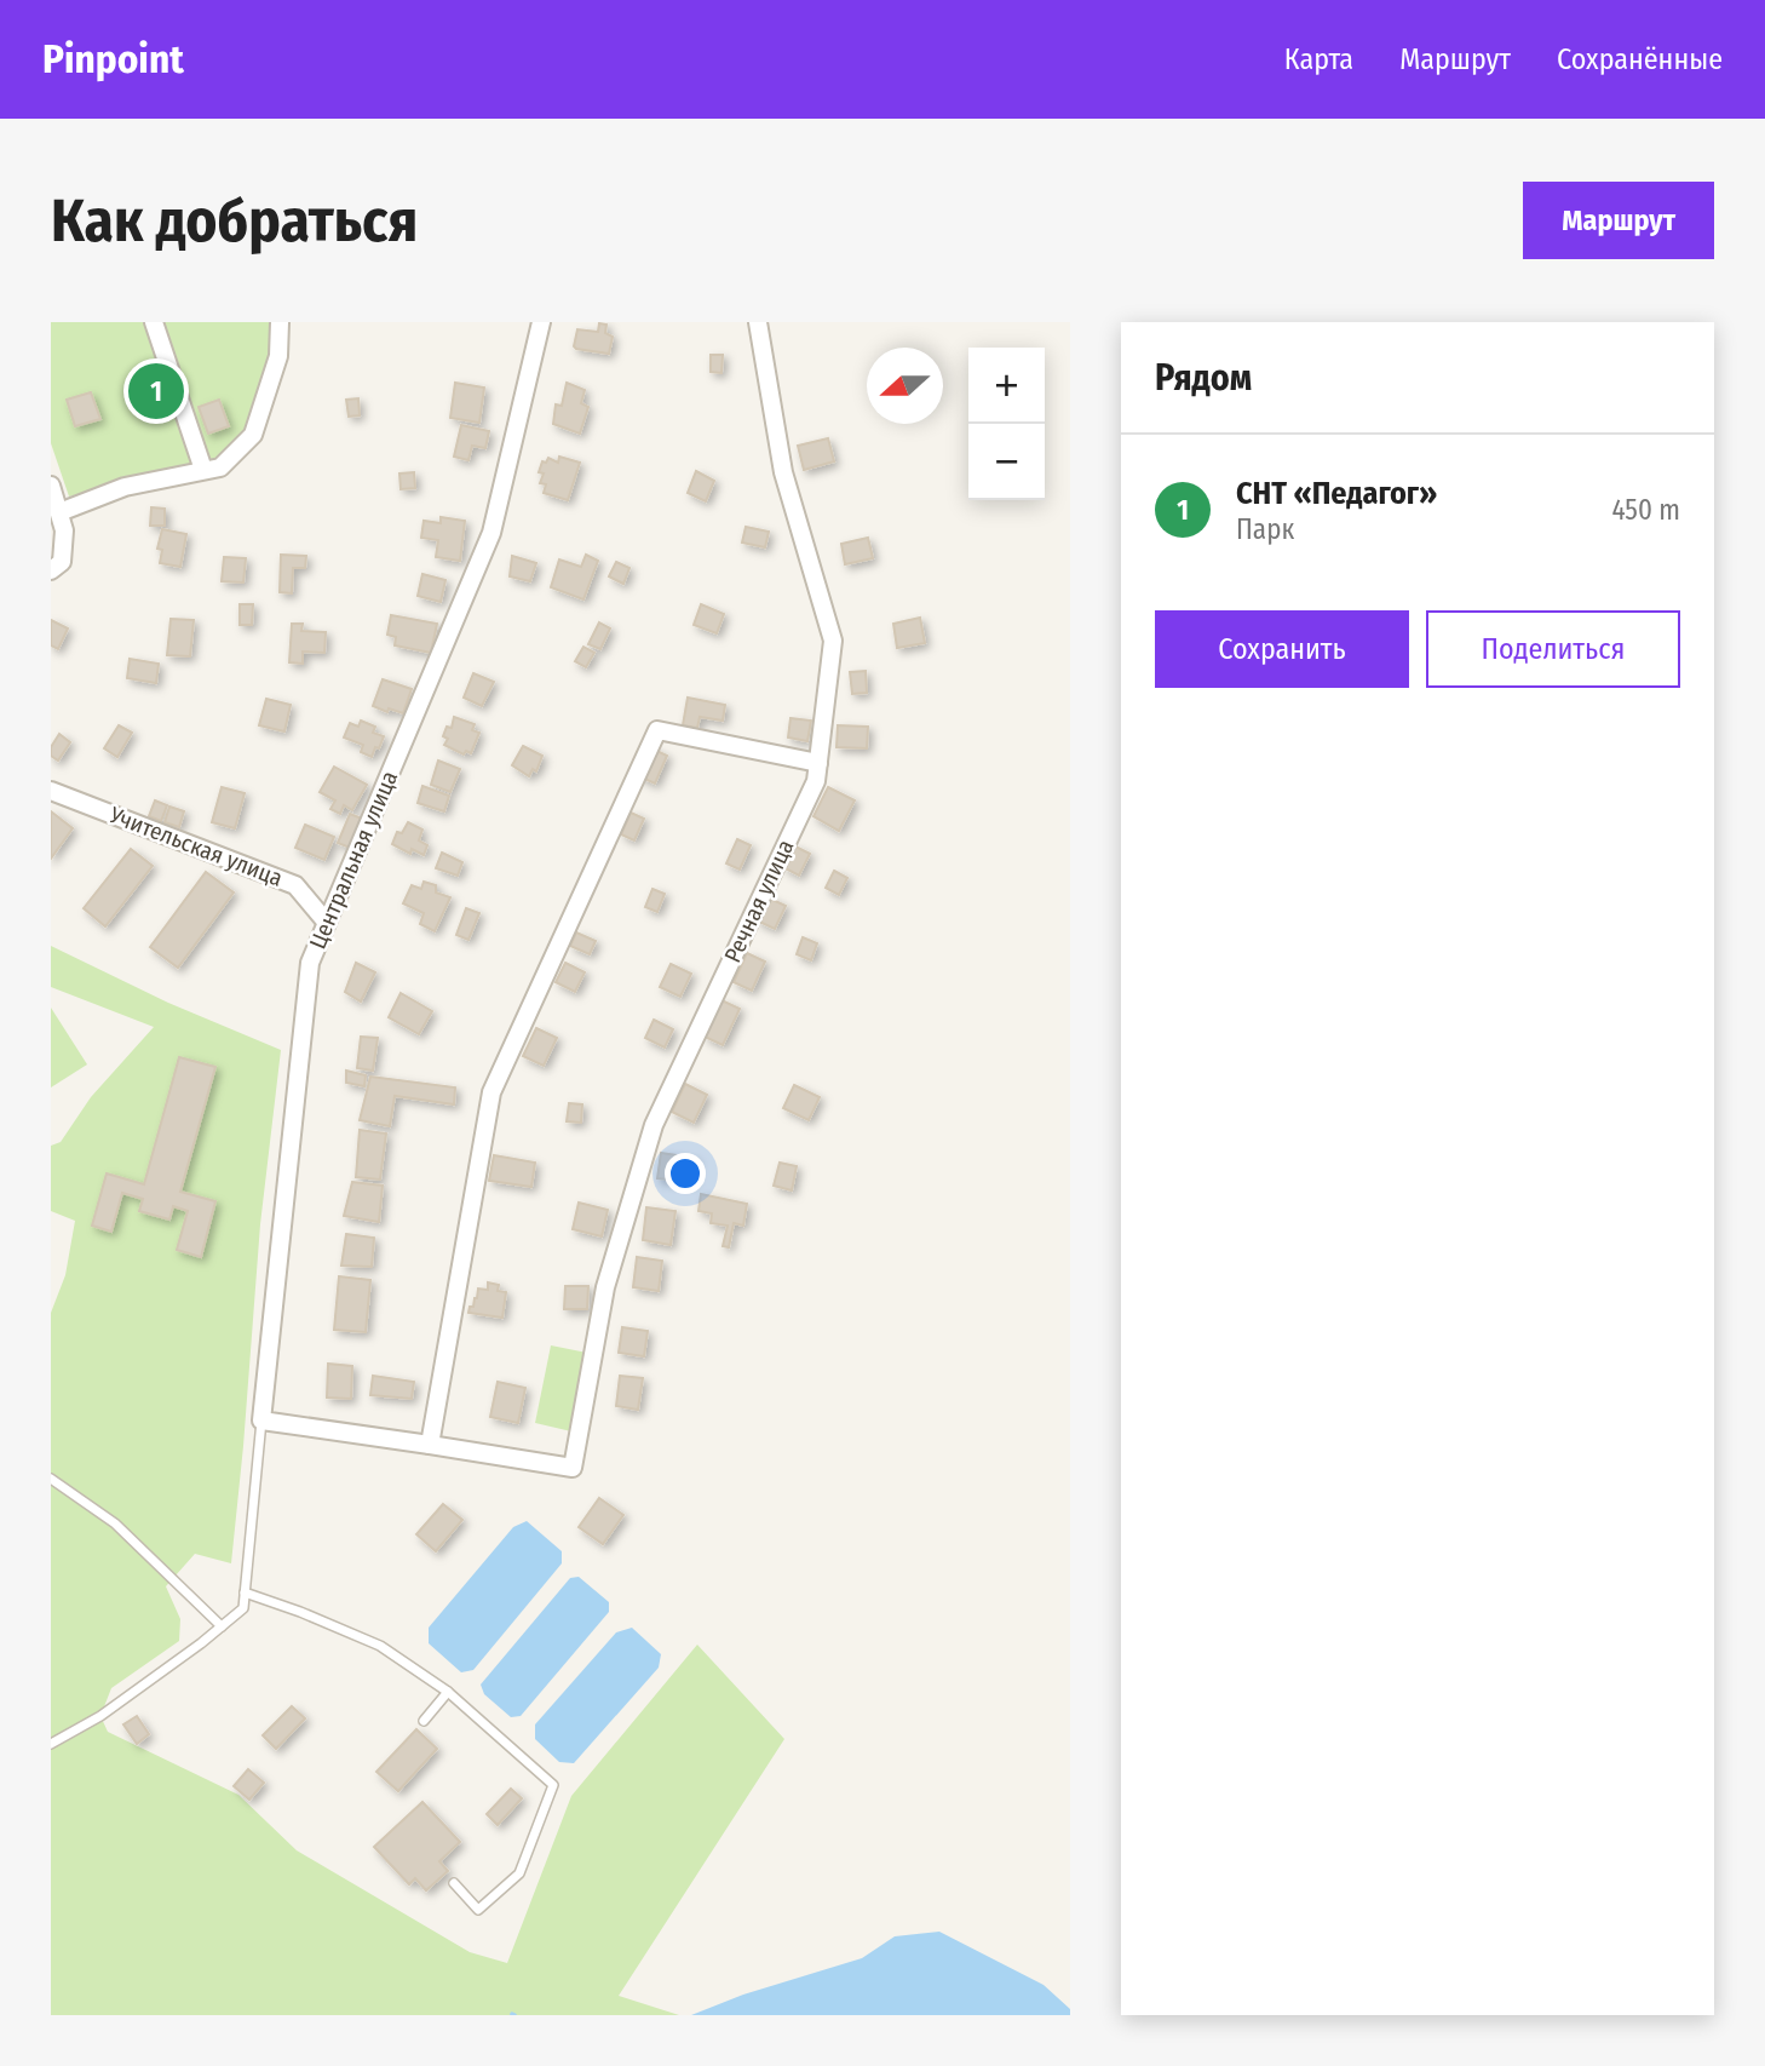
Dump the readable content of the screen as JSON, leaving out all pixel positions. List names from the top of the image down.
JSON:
{
  "streets": {
    "street": ["Учительская улица", "Центральная улица", "Речная улица"]
  },
  "crossings": [
    ["Учительская улица", "Центральная улица"]
  ],
  "north": "left",
  "page": {
    "header": "Pinpoint",
    "nav": ["Карта", "Маршрут", "Сохранённые"],
    "buttons": [
      "Маршрут",
      ["Сохранить", "Поделиться"]
    ],
    "title": "Как добраться",
    "heading": "Рядом",
    "map_buttons": ["+", "−"],
    "pins": "1",
    "list": [
      {
        "mark": "1",
        "name": "СНТ «Педагог»",
        "note": "Парк",
        "value": "450 m"
      }
    ]
  }
}
